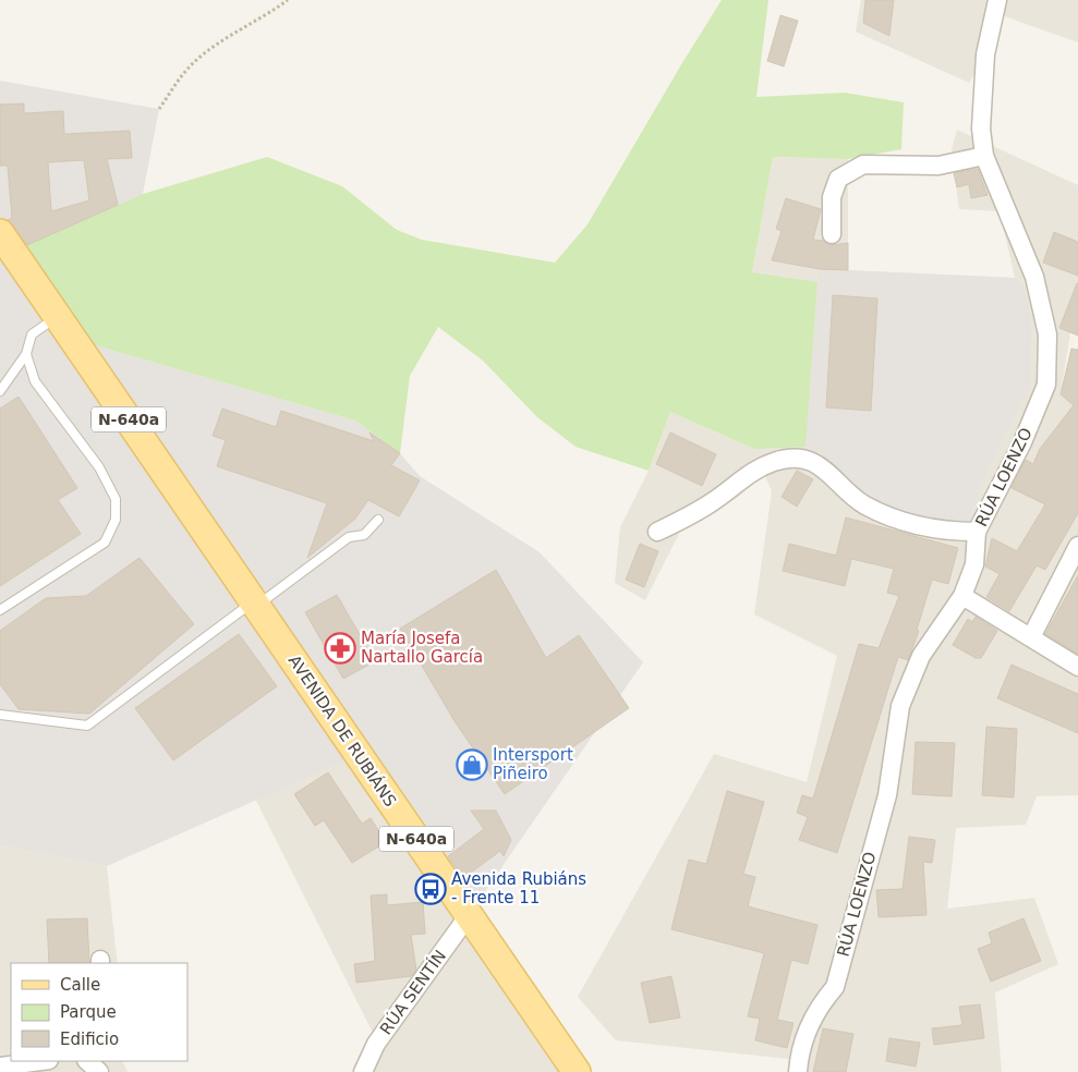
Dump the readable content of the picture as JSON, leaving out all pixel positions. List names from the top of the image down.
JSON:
{
  "streets": {
    "main road": ["N-640a", "AVENIDA DE RUBIÁNS"],
    "street": ["RÚA LOENZO", "RÚA SENTÍN"]
  },
  "crossings": [
    ["N-640a", "AVENIDA DE RUBIÁNS"],
    ["AVENIDA DE RUBIÁNS", "RÚA SENTÍN"]
  ],
  "places": {
    "pharmacy": ["María Josefa Nartallo García"],
    "shop": ["Intersport Piñeiro"],
    "bus stop": ["Avenida Rubiáns - Frente 11"]
  },
  "legend": ["Calle", "Parque", "Edificio"]
}
